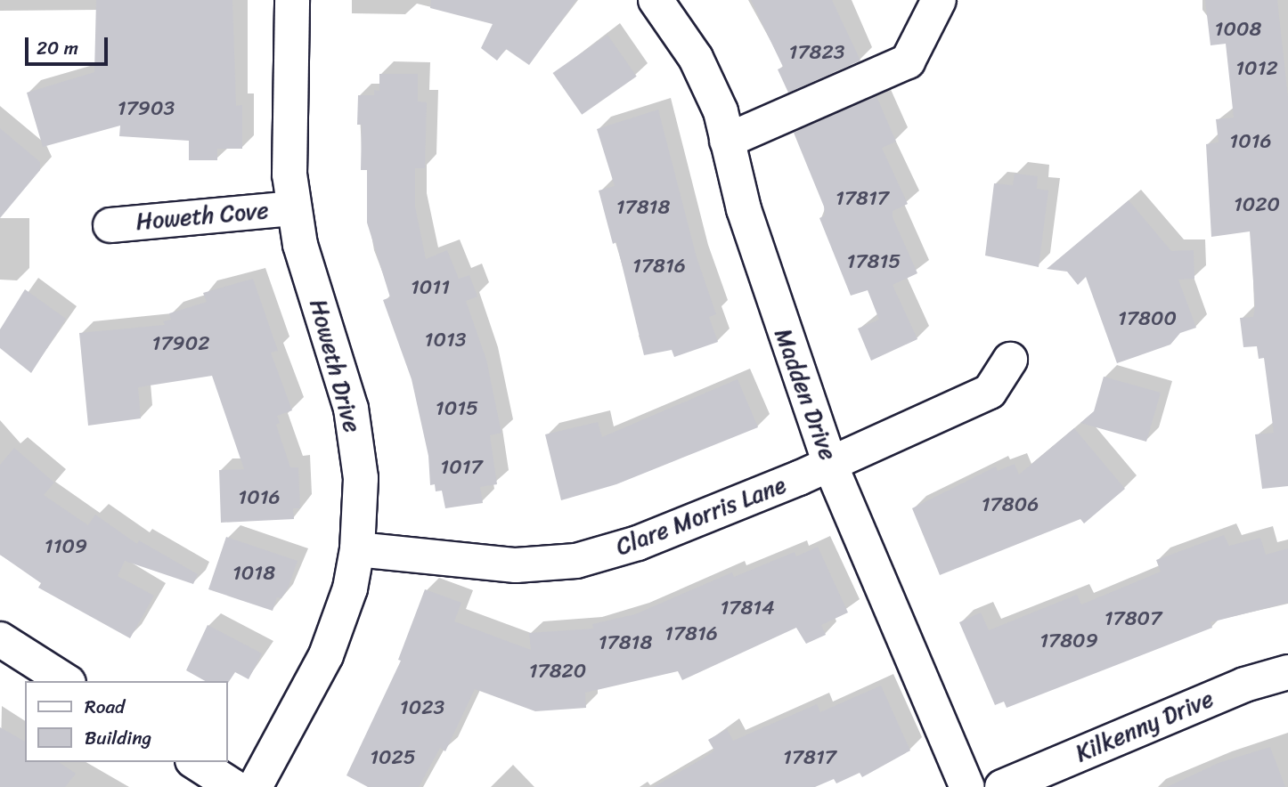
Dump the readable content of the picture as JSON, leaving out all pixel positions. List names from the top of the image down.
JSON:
{
  "streets": {
    "street": [
      "Howeth Cove",
      "Howeth Drive",
      "Madden Drive",
      "Clare Morris Lane",
      "Kilkenny Drive"
    ]
  },
  "crossings": [
    ["Howeth Cove", "Howeth Drive"],
    ["Howeth Drive", "Clare Morris Lane"],
    ["Madden Drive", "Clare Morris Lane"]
  ],
  "house_numbers": [
    "1008",
    "17823",
    "1012",
    "17903",
    "1016",
    "17817",
    "1020",
    "17818",
    "17815",
    "17816",
    "1011",
    "17800",
    "1013",
    "17902",
    "1015",
    "1017",
    "1016",
    "17806",
    "1109",
    "1018",
    "17814",
    "17807",
    "17816",
    "17809",
    "17818",
    "17820",
    "1023",
    "1025",
    "17817"
  ],
  "legend": ["Road", "Building"],
  "scale_bar": "20 m"
}
